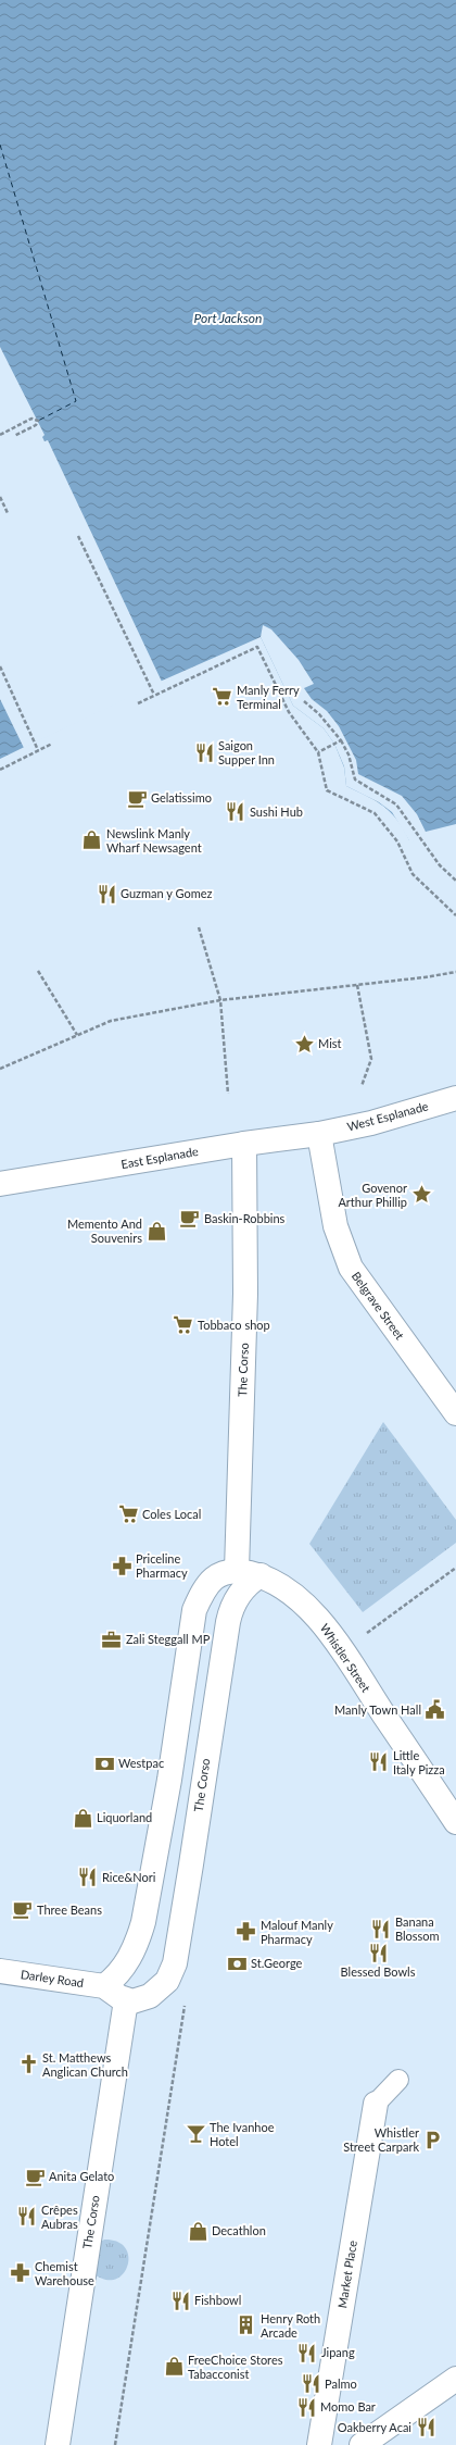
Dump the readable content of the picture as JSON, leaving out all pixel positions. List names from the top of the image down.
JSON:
{
  "streets": {
    "street": [
      "West Esplanade",
      "East Esplanade",
      "Belgrave Street",
      "The Corso",
      "Whistler Street",
      "Darley Road",
      "Market Place"
    ]
  },
  "crossings": [
    ["West Esplanade", "East Esplanade"],
    ["West Esplanade", "Belgrave Street"],
    ["East Esplanade", "Belgrave Street"],
    ["East Esplanade", "The Corso"],
    ["The Corso", "Whistler Street"]
  ],
  "water": ["Port Jackson"],
  "places": {
    "supermarket": ["Manly Ferry Terminal", "Tobbaco shop", "Coles Local"],
    "restaurant": [
      "Saigon Supper Inn",
      "Sushi Hub",
      "Guzman y Gomez",
      "Little Italy Pizza",
      "Rice&Nori",
      "Banana Blossom",
      "Blessed Bowls",
      "Crêpes Aubras",
      "Fishbowl",
      "Jipang",
      "Palmo",
      "Momo Bar",
      "Oakberry Acai"
    ],
    "cafe": [
      "Gelatissimo",
      "Baskin-Robbins",
      "Three Beans",
      "Anita Gelato"
    ],
    "shop": [
      "Newslink Manly Wharf Newsagent",
      "Memento And Souvenirs",
      "Liquorland",
      "Decathlon",
      "FreeChoice Stores Tabacconist"
    ],
    "place": ["Mist", "Govenor Arthur Phillip"],
    "pharmacy": ["Priceline Pharmacy", "Malouf Manly Pharmacy", "Chemist Warehouse"],
    "office": ["Zali Steggall MP"],
    "public building": ["Manly Town Hall"],
    "bank": ["Westpac", "St.George"],
    "church": ["St. Matthews Anglican Church"],
    "bar": ["The Ivanhoe Hotel"],
    "parking": ["Whistler Street Carpark"],
    "building": ["Henry Roth Arcade"]
  }
}
